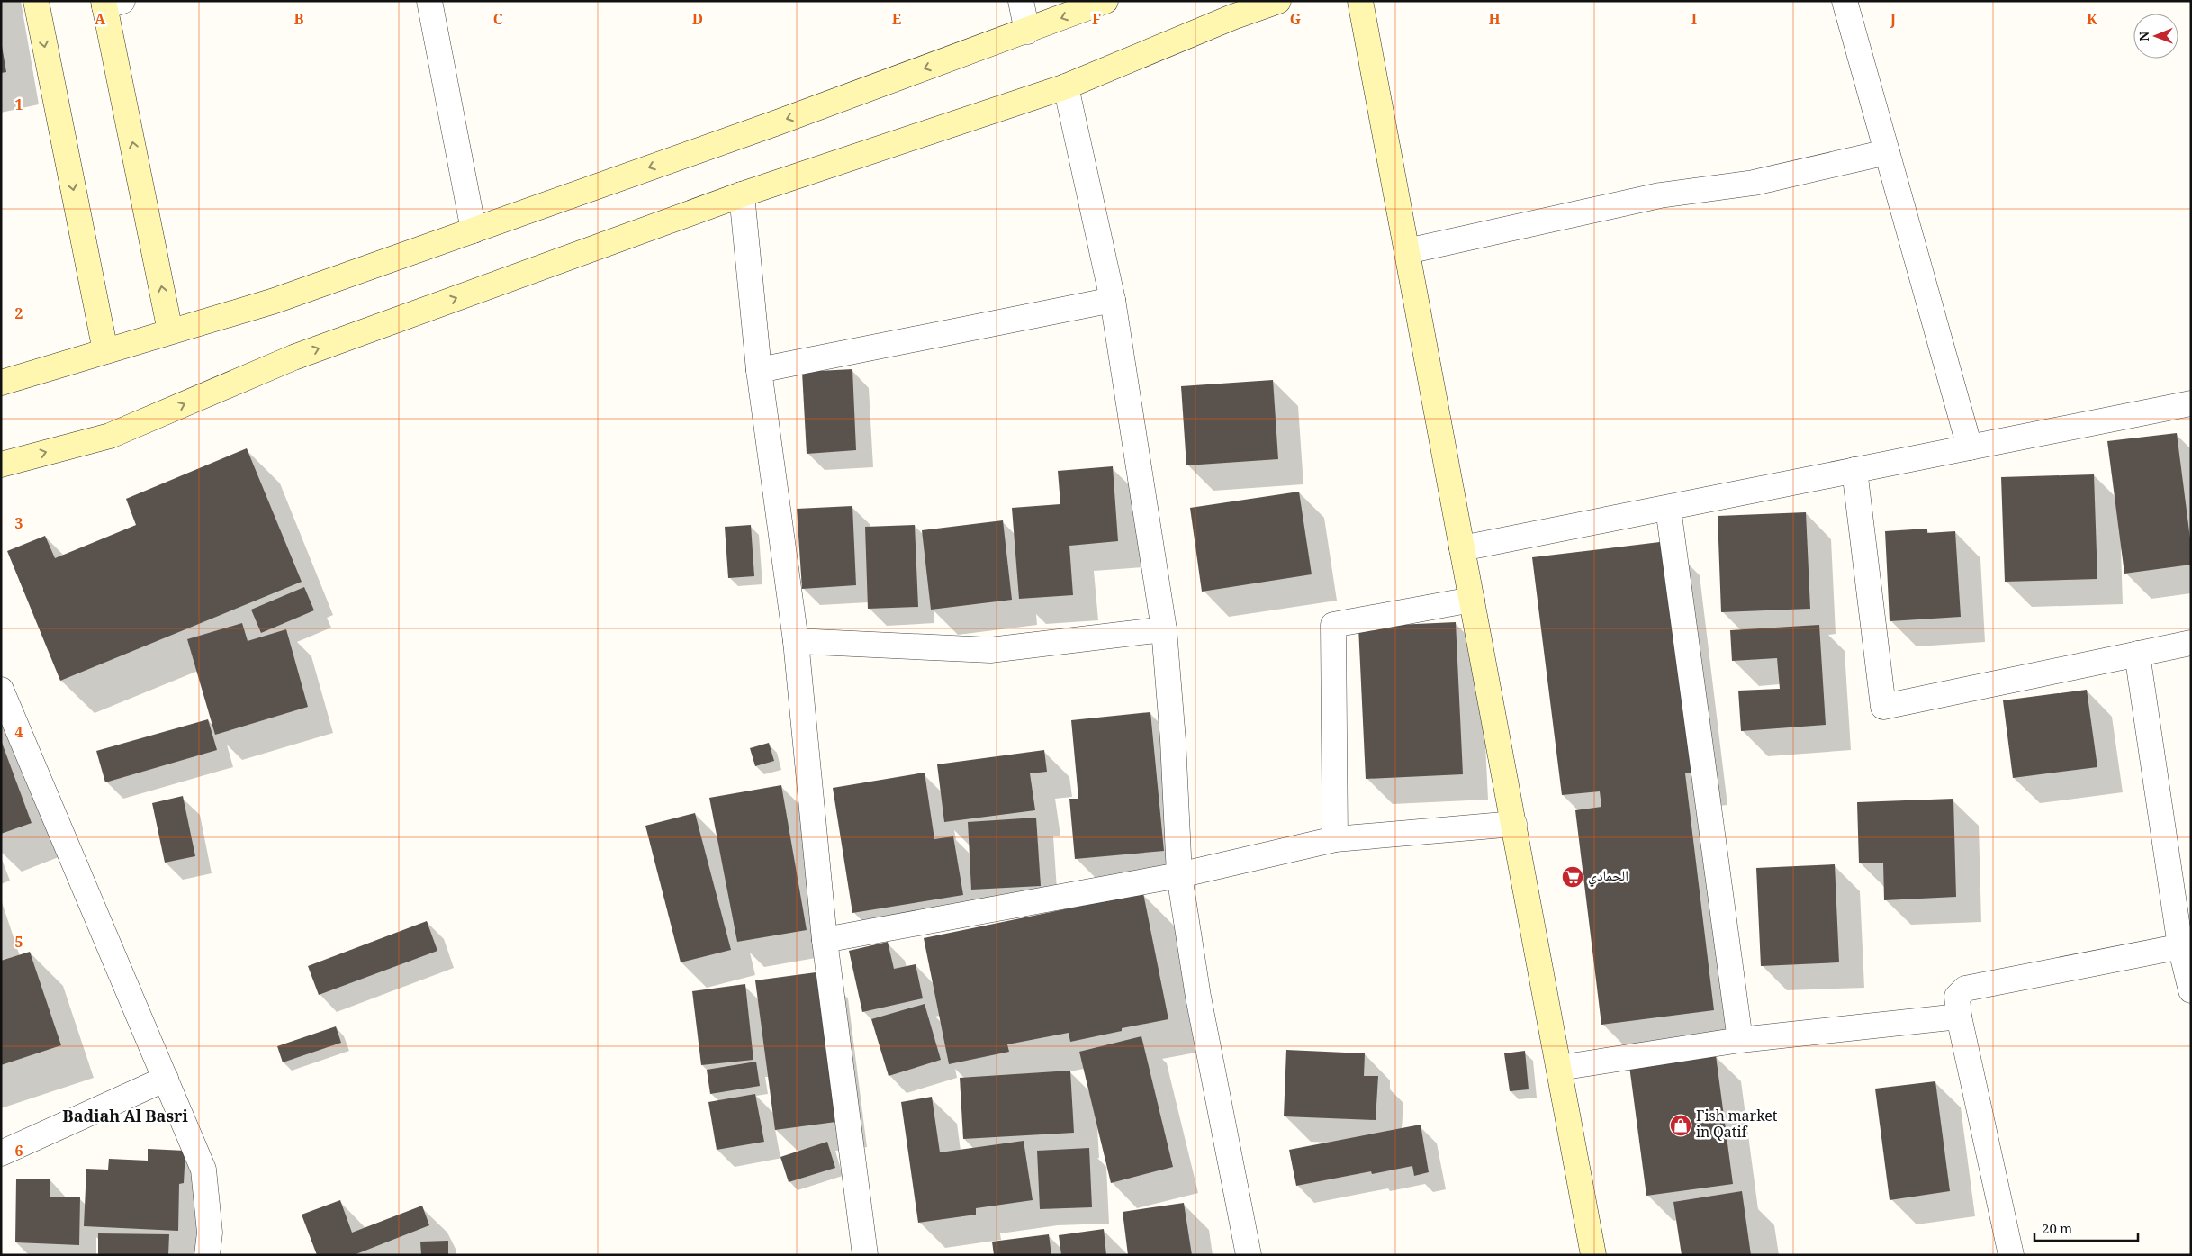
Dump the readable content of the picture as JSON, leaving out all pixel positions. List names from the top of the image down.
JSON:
{
  "districts": ["Badiah Al Basri"],
  "places": {
    "supermarket": ["الحمادي"],
    "shop": ["Fish market in Qatif"]
  },
  "scale_bar": "20 m",
  "north": "left",
  "grid": {
    "columns": [
      "A",
      "B",
      "C",
      "D",
      "E",
      "F",
      "G",
      "H",
      "I",
      "J",
      "K"
    ],
    "rows": [
      "1",
      "2",
      "3",
      "4",
      "5",
      "6"
    ]
  }
}
